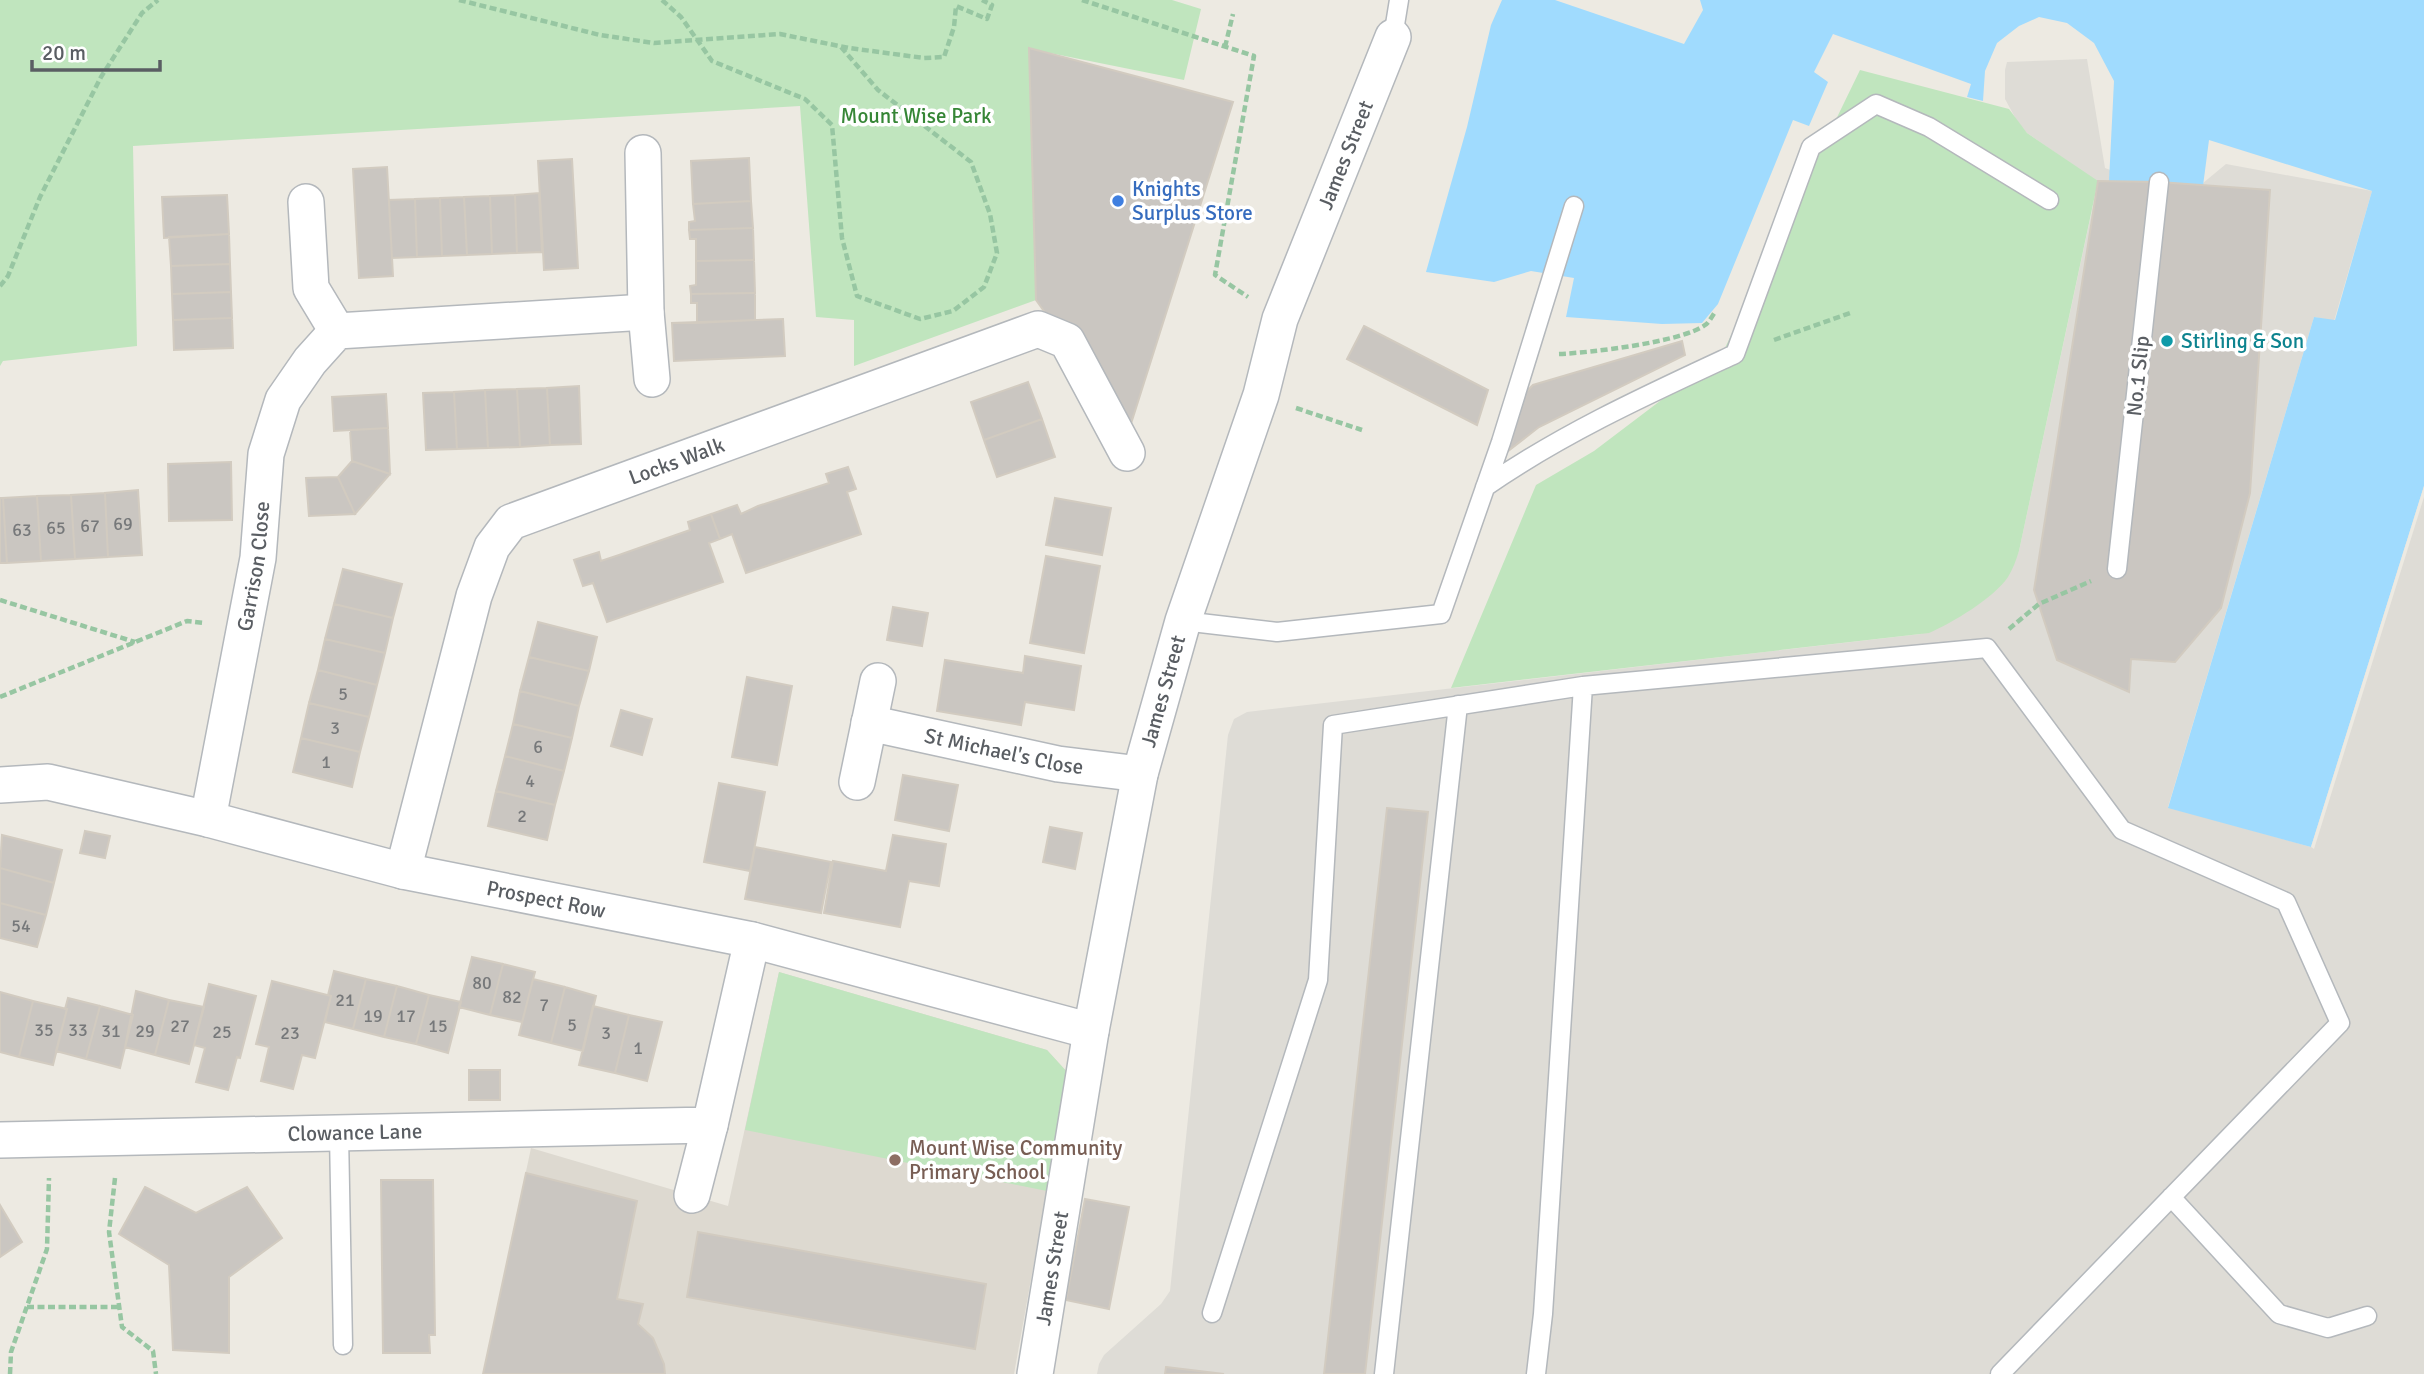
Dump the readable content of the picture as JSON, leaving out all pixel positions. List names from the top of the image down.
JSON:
{
  "streets": {
    "street": [
      "James Street",
      "Locks Walk",
      "Garrison Close",
      "St Michael's Close",
      "Prospect Row",
      "Clowance Lane"
    ],
    "lane": ["No.1 Slip"]
  },
  "crossings": [
    ["James Street", "St Michael's Close"],
    ["James Street", "Prospect Row"],
    ["Locks Walk", "Prospect Row"],
    ["Garrison Close", "Prospect Row"]
  ],
  "parks": ["Mount Wise Park"],
  "places": ["Knights Surplus Store", "Stirling & Son", "Mount Wise Community Primary School"],
  "house_numbers": [
    "69",
    "67",
    "65",
    "63",
    "5",
    "3",
    "6",
    "1",
    "4",
    "2",
    "54",
    "80",
    "82",
    "21",
    "7",
    "19",
    "17",
    "5",
    "27",
    "15",
    "35",
    "33",
    "31",
    "29",
    "25",
    "23",
    "3",
    "1"
  ],
  "scale_bar": "20 m"
}
